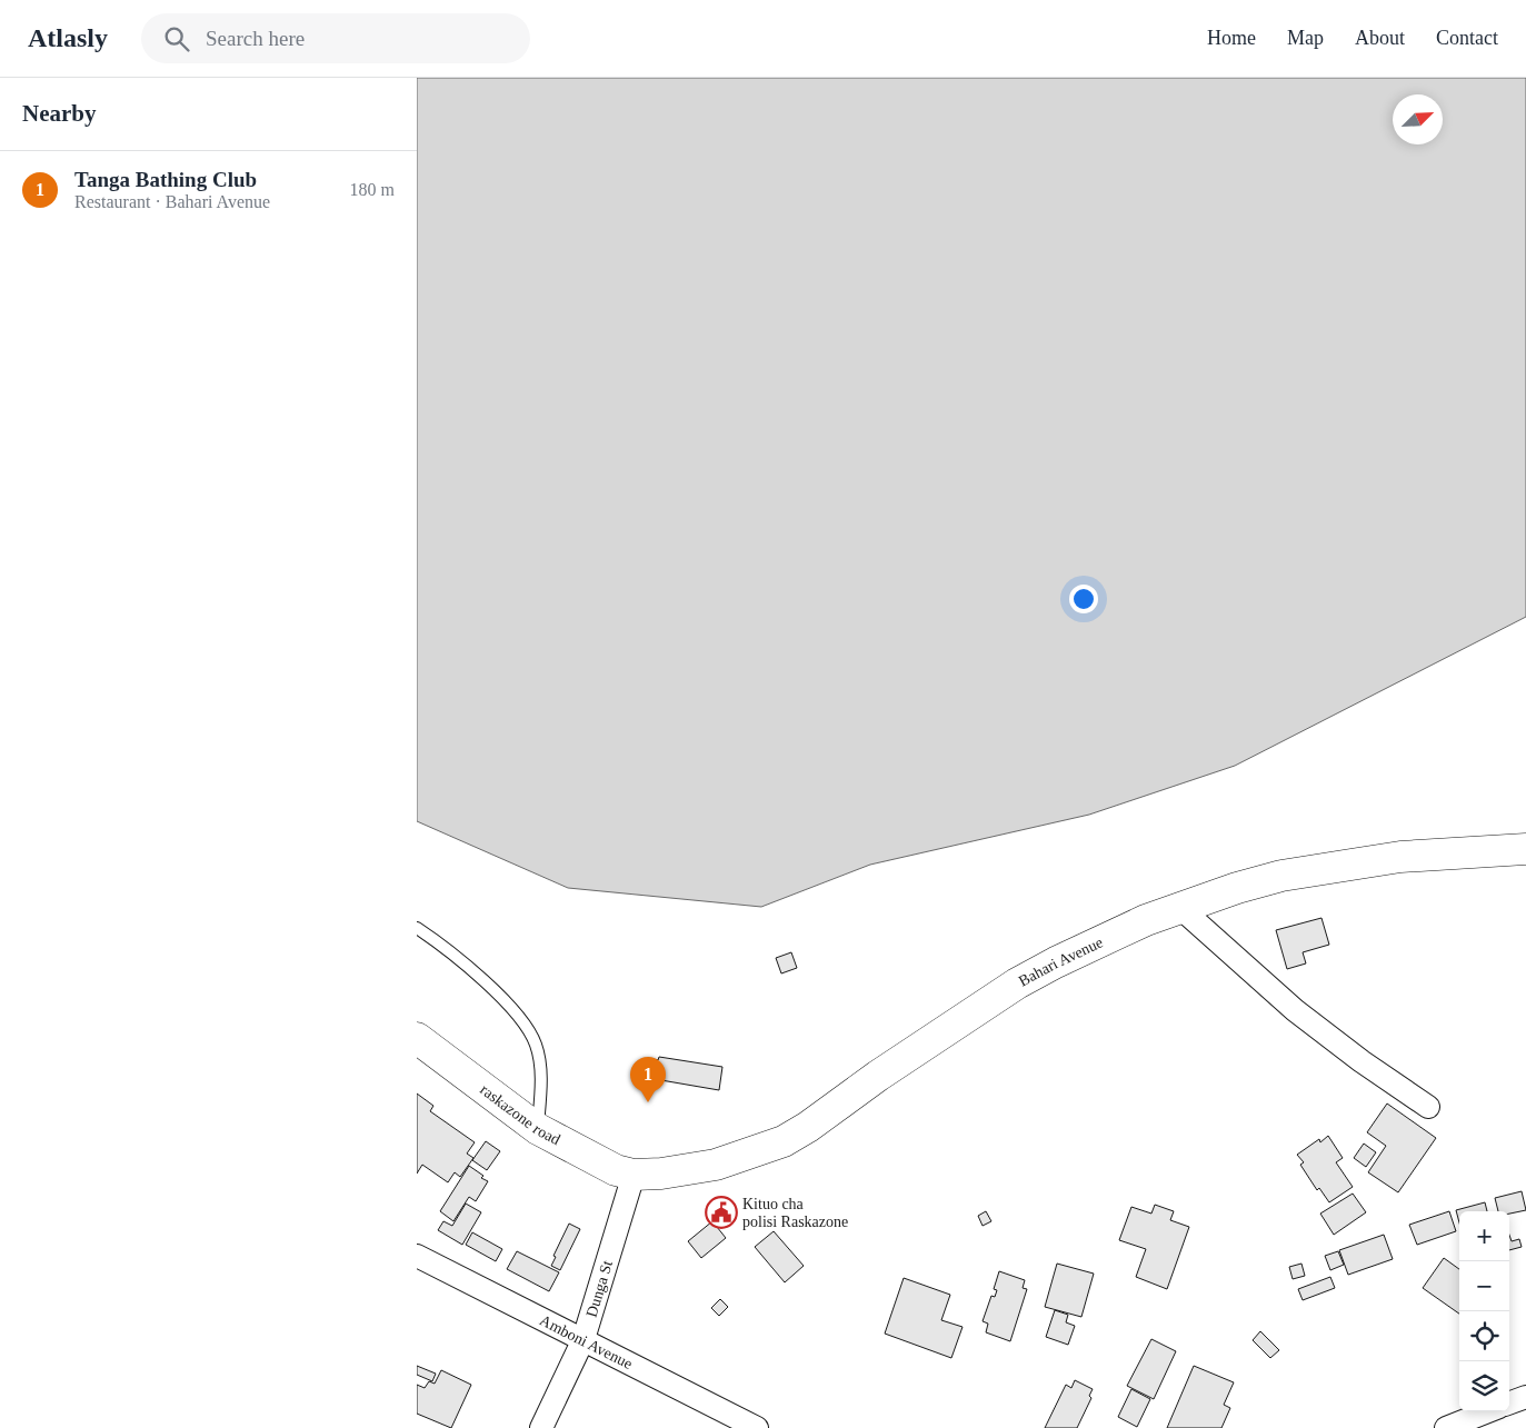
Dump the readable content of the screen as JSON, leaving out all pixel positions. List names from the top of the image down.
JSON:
{
  "streets": {
    "street": [
      "Bahari Avenue",
      "raskazone road",
      "Dunga St",
      "Amboni Avenue"
    ]
  },
  "crossings": [
    ["Bahari Avenue", "raskazone road"],
    ["Bahari Avenue", "Dunga St"],
    ["raskazone road", "Dunga St"],
    ["Dunga St", "Amboni Avenue"]
  ],
  "places": {
    "public building": ["Kituo cha polisi Raskazone"]
  },
  "north": "top right",
  "page": {
    "header": "Atlasly",
    "search": "Search here",
    "nav": [
      "Home",
      "Map",
      "About",
      "Contact"
    ],
    "heading": "Nearby",
    "list": [
      {
        "mark": "1",
        "name": "Tanga Bathing Club",
        "note": "Restaurant · Bahari Avenue",
        "value": "180 m"
      }
    ],
    "pins": "1",
    "map_buttons": ["+", "−"]
  }
}
